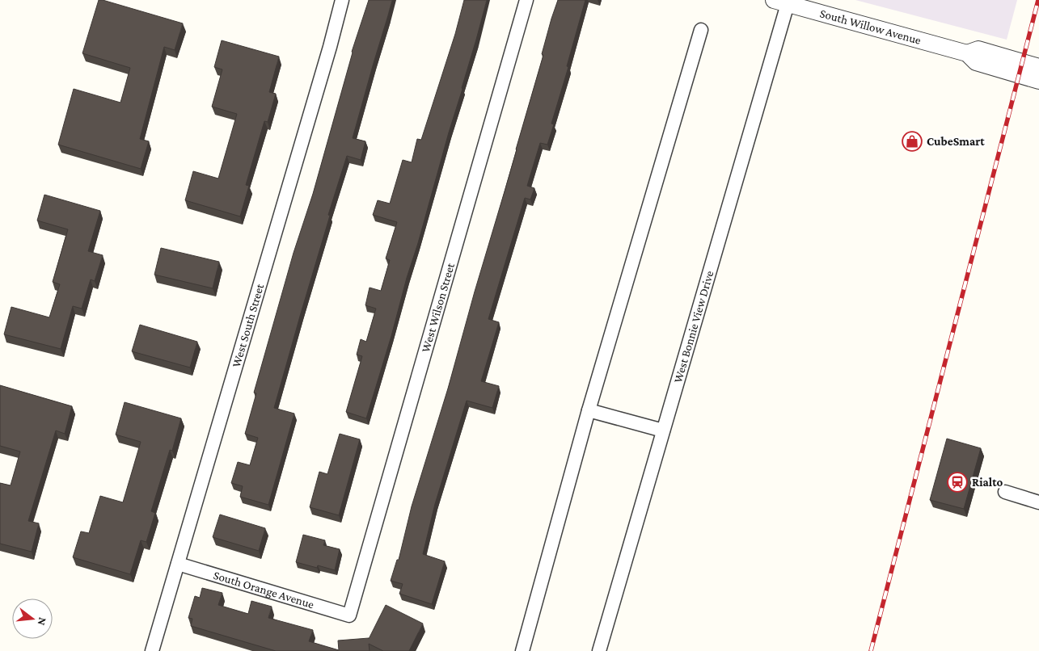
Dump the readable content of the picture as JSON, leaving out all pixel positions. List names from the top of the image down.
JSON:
{
  "streets": {
    "street": [
      "South Willow Avenue",
      "West Wilson Street",
      "West South Street",
      "West Bonnie View Drive",
      "South Orange Avenue"
    ]
  },
  "crossings": [
    ["South Willow Avenue", "West Bonnie View Drive"],
    ["West Wilson Street", "South Orange Avenue"],
    ["West South Street", "South Orange Avenue"]
  ],
  "places": {
    "shop": ["CubeSmart"],
    "station": ["Rialto"]
  },
  "north": "right"
}
